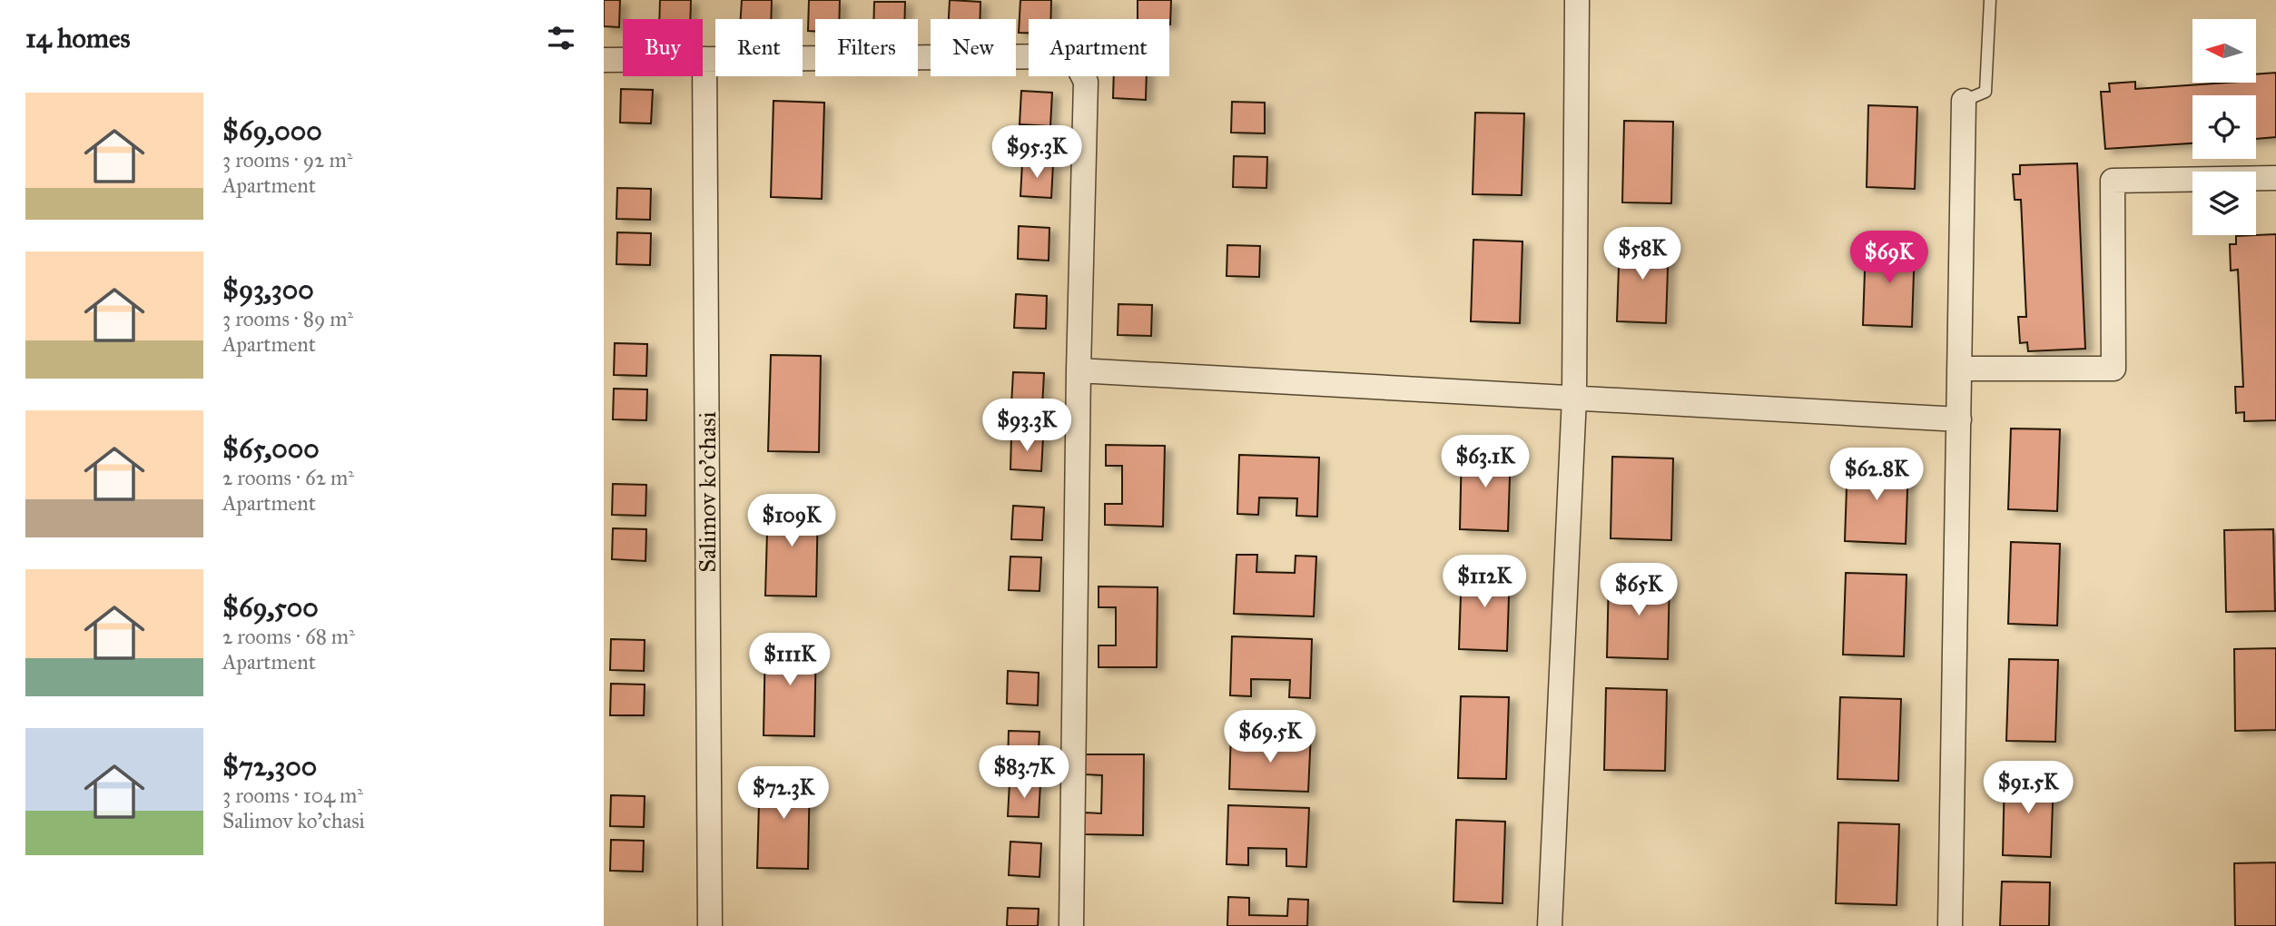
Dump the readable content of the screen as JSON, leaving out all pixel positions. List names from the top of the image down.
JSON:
{
  "streets": {
    "street": ["Salimov ko'chasi"]
  },
  "north": "left",
  "page": {
    "heading": "14 homes",
    "chip": [
      "Buy",
      "Rent",
      "Filters",
      "New",
      "Apartment"
    ],
    "list": [
      {
        "name": "$69,000",
        "note": "3 rooms · 92 m² · Apartment"
      },
      {
        "name": "$93,300",
        "note": "3 rooms · 89 m² · Apartment"
      },
      {
        "name": "$65,000",
        "note": "2 rooms · 62 m² · Apartment"
      },
      {
        "name": "$69,500",
        "note": "2 rooms · 68 m² · Apartment"
      },
      {
        "name": "$72,300",
        "note": "3 rooms · 104 m² · Salimov ko'chasi"
      }
    ],
    "price": [
      "$95.3K",
      "$58K",
      "$69K",
      "$93.3K",
      "$63.1K",
      "$62.8K",
      "$109K",
      "$112K",
      "$65K",
      "$111K",
      "$69.5K",
      "$83.7K",
      "$91.5K",
      "$72.3K"
    ]
  }
}
